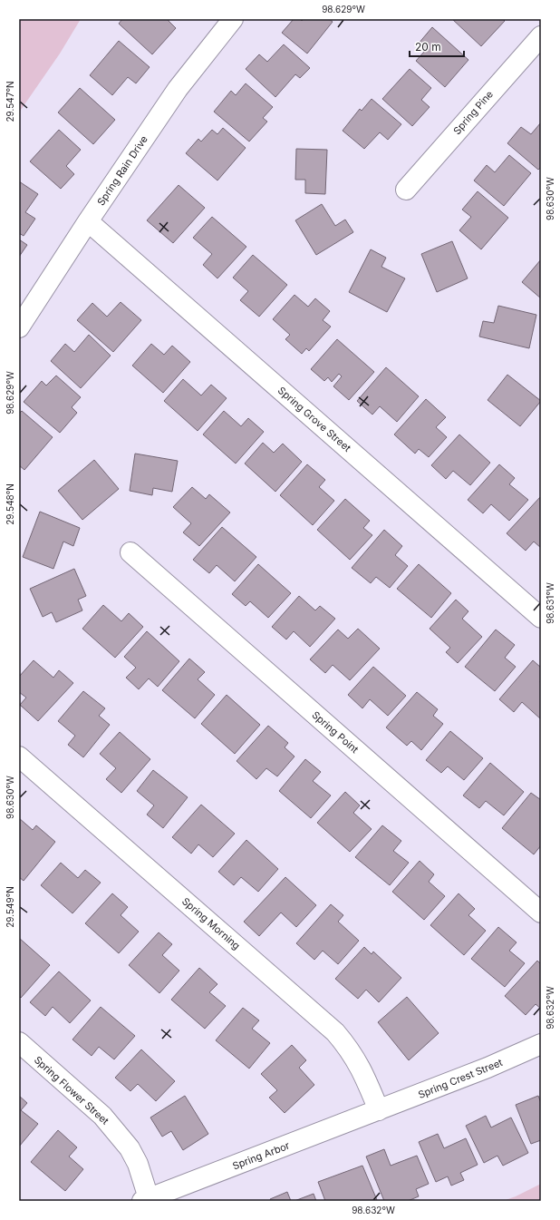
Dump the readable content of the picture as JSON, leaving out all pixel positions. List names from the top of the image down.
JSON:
{
  "streets": {
    "street": [
      "Spring Pine",
      "Spring Rain Drive",
      "Spring Grove Street",
      "Spring Point",
      "Spring Morning",
      "Spring Crest Street",
      "Spring Flower Street",
      "Spring Arbor"
    ]
  },
  "crossings": [
    ["Spring Rain Drive", "Spring Grove Street"],
    ["Spring Morning", "Spring Crest Street"],
    ["Spring Morning", "Spring Arbor"],
    ["Spring Crest Street", "Spring Arbor"],
    ["Spring Flower Street", "Spring Arbor"]
  ],
  "scale_bar": "20 m",
  "coordinates": [
    "98.629°W",
    "29.547°N",
    "98.630°W",
    "29.548°N",
    "98.631°W",
    "29.549°N",
    "98.632°W"
  ]
}
